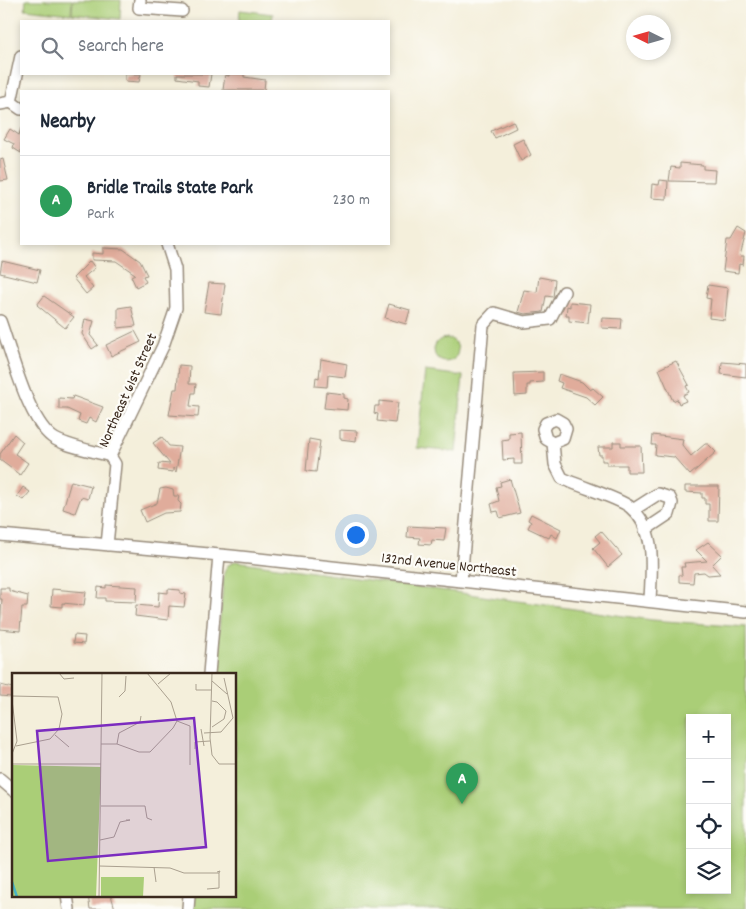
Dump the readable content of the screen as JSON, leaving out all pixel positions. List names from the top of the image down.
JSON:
{
  "streets": {
    "street": ["Northeast 61st Street", "132nd Avenue Northeast"]
  },
  "crossings": [
    ["Northeast 61st Street", "132nd Avenue Northeast"]
  ],
  "north": "left",
  "page": {
    "search": "Search here",
    "heading": "Nearby",
    "list": [
      {
        "mark": "A",
        "name": "Bridle Trails State Park",
        "note": "Park",
        "value": "230 m"
      }
    ],
    "map_buttons": ["+", "−"],
    "pins": "A"
  }
}
